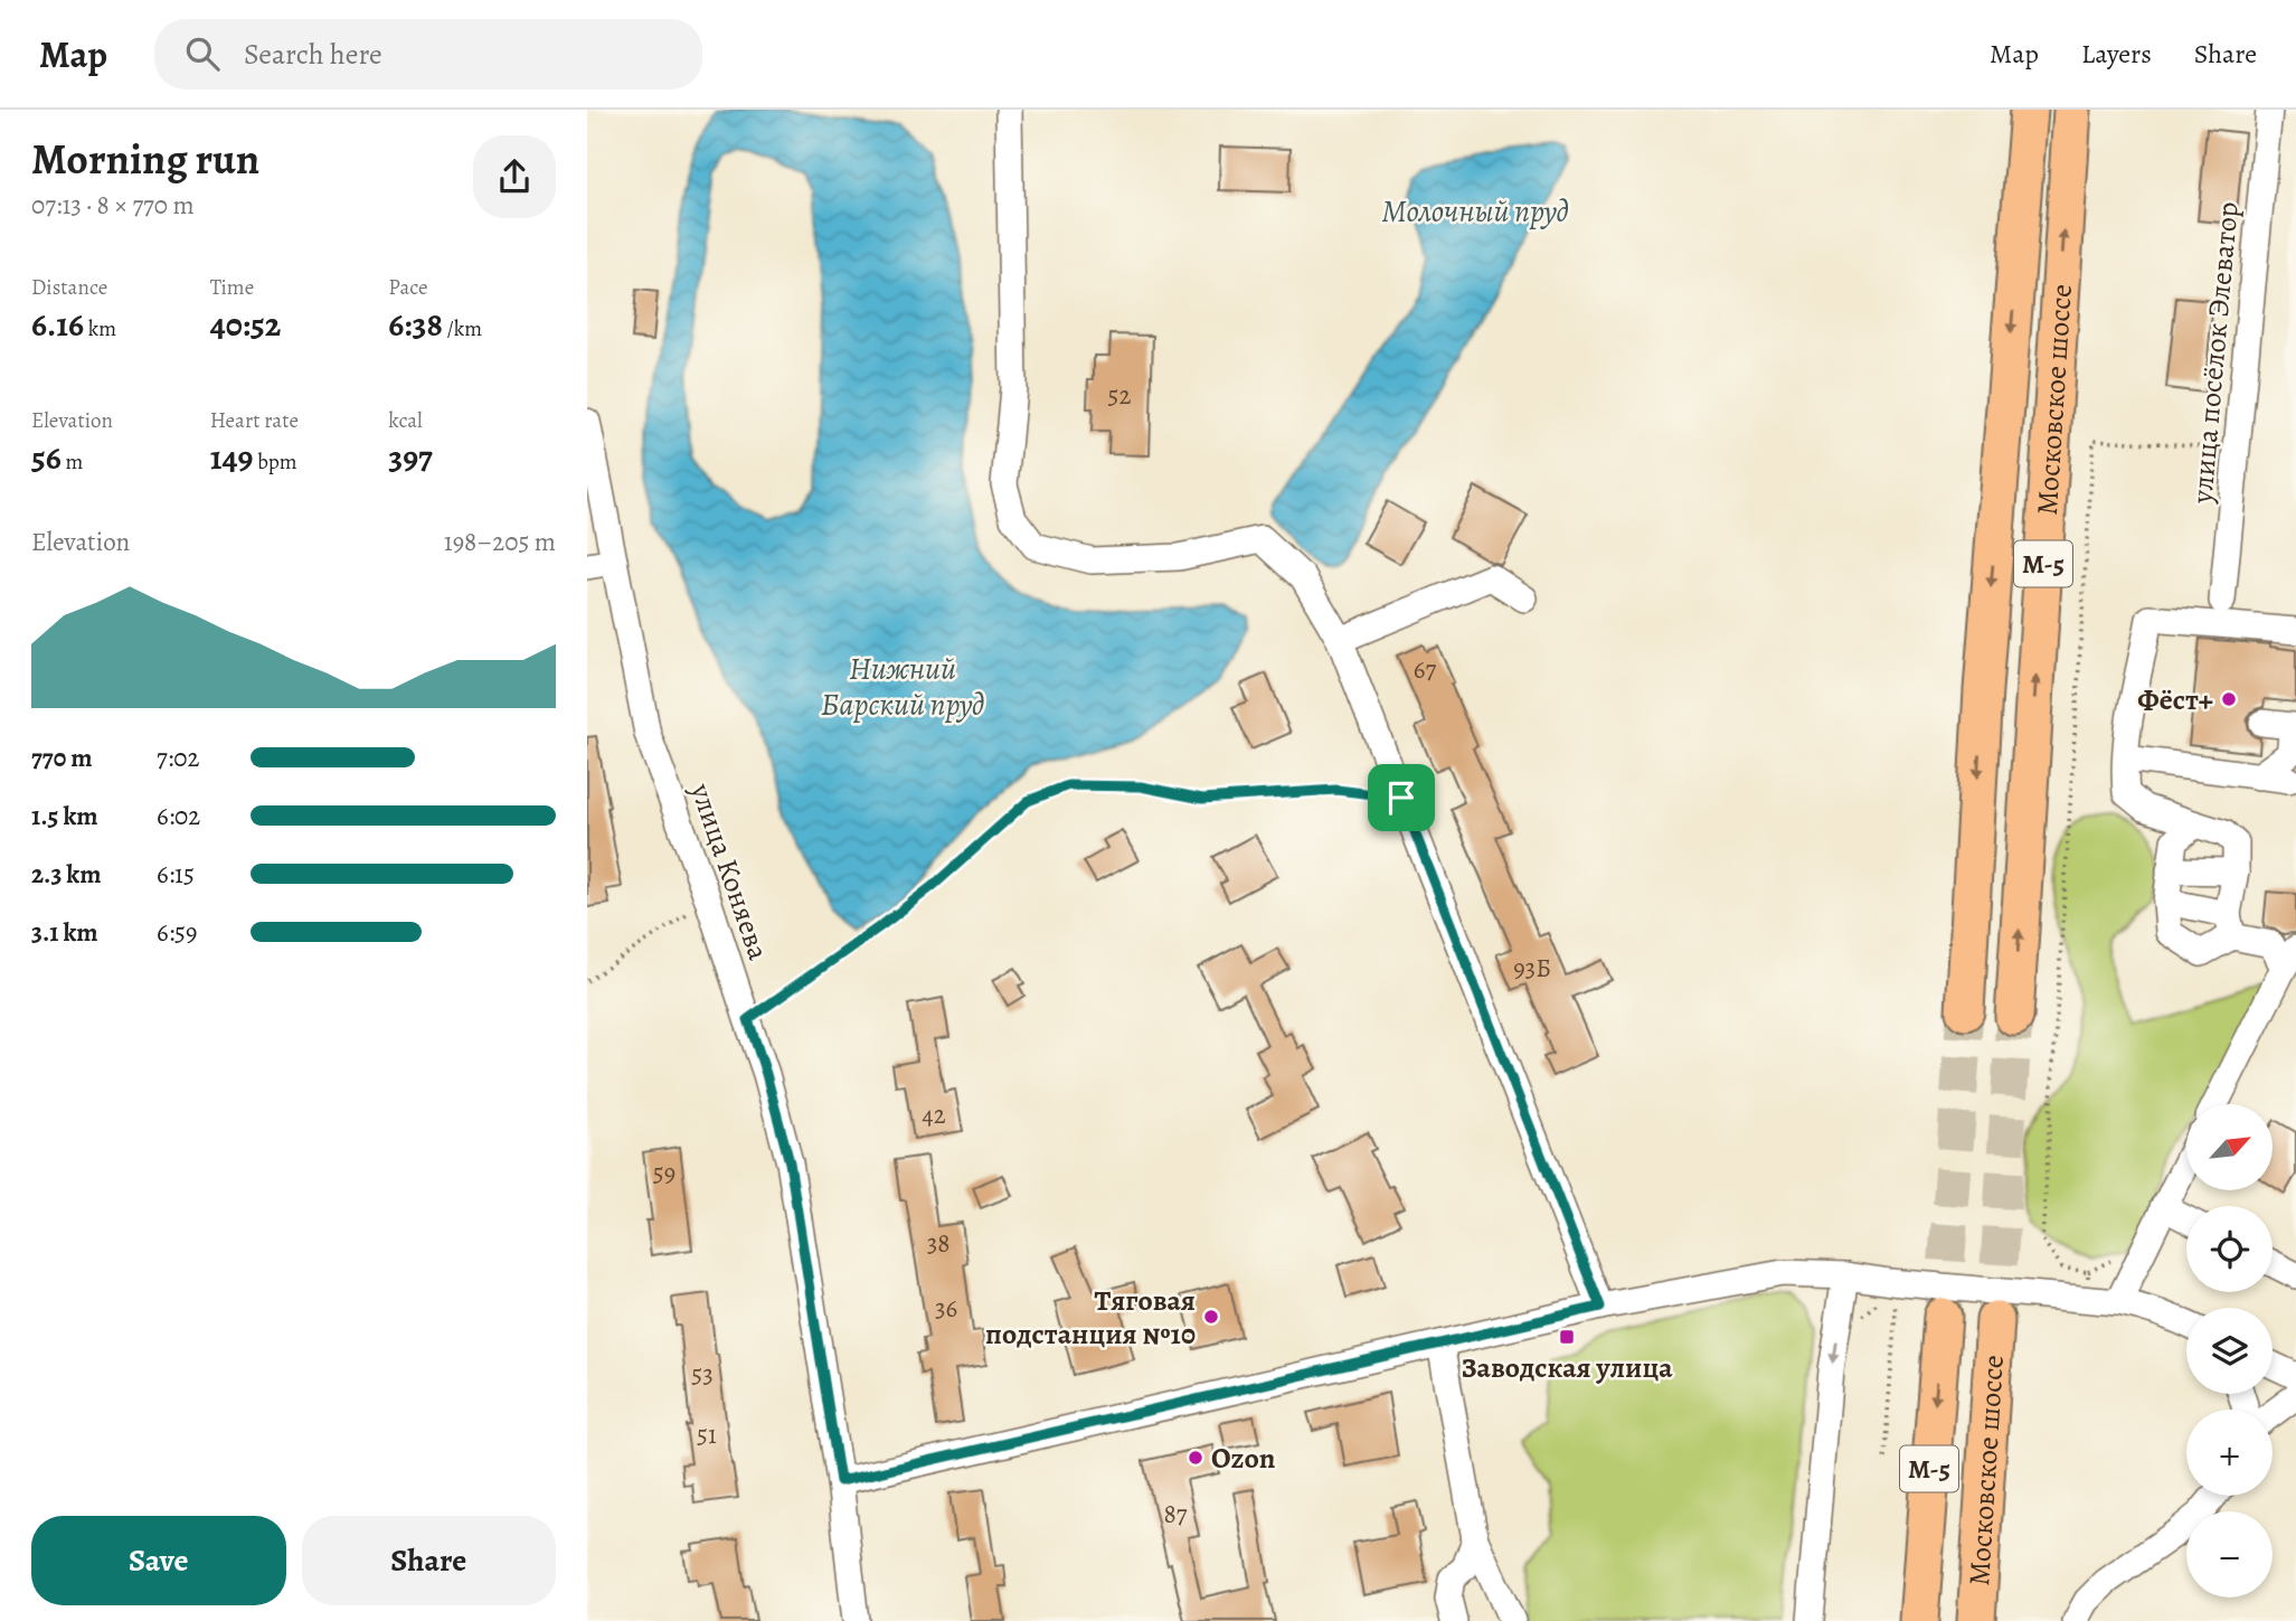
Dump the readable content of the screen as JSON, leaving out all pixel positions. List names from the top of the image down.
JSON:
{
  "streets": {
    "highway": ["Московское шоссе", "М-5"],
    "street": ["улица посёлок Элеватор", "улица Коняева"]
  },
  "water": ["Молочный пруд", "Нижний Барский пруд"],
  "places": {
    "other": ["Фёст+", "Тяговая подстанция №10", "Ozon"],
    "transit": ["Заводская улица"]
  },
  "house_numbers": [
    "52",
    "67",
    "93Б",
    "42",
    "59",
    "38",
    "36",
    "53",
    "51",
    "87"
  ],
  "north": "top right",
  "page": {
    "header": "Map",
    "search": "Search here",
    "nav": ["Map", "Layers", "Share"],
    "heading": ["Morning run", "07:13 · 8 × 770 m"],
    "stats": [
      ["Distance", "6.16 km"],
      ["Time", "40:52"],
      ["Pace", "6:38 /km"],
      ["Elevation", "56 m"],
      ["Heart rate", "149 bpm"],
      ["kcal", "397"]
    ],
    "chart": ["Elevation", "198–205 m"],
    "list": [
      {
        "name": "770 m",
        "note": "7:02"
      },
      {
        "name": "1.5 km",
        "note": "6:02"
      },
      {
        "name": "2.3 km",
        "note": "6:15"
      },
      {
        "name": "3.1 km",
        "note": "6:59"
      }
    ],
    "map_buttons": ["+", "−"],
    "buttons": ["Save", "Share"]
  }
}
